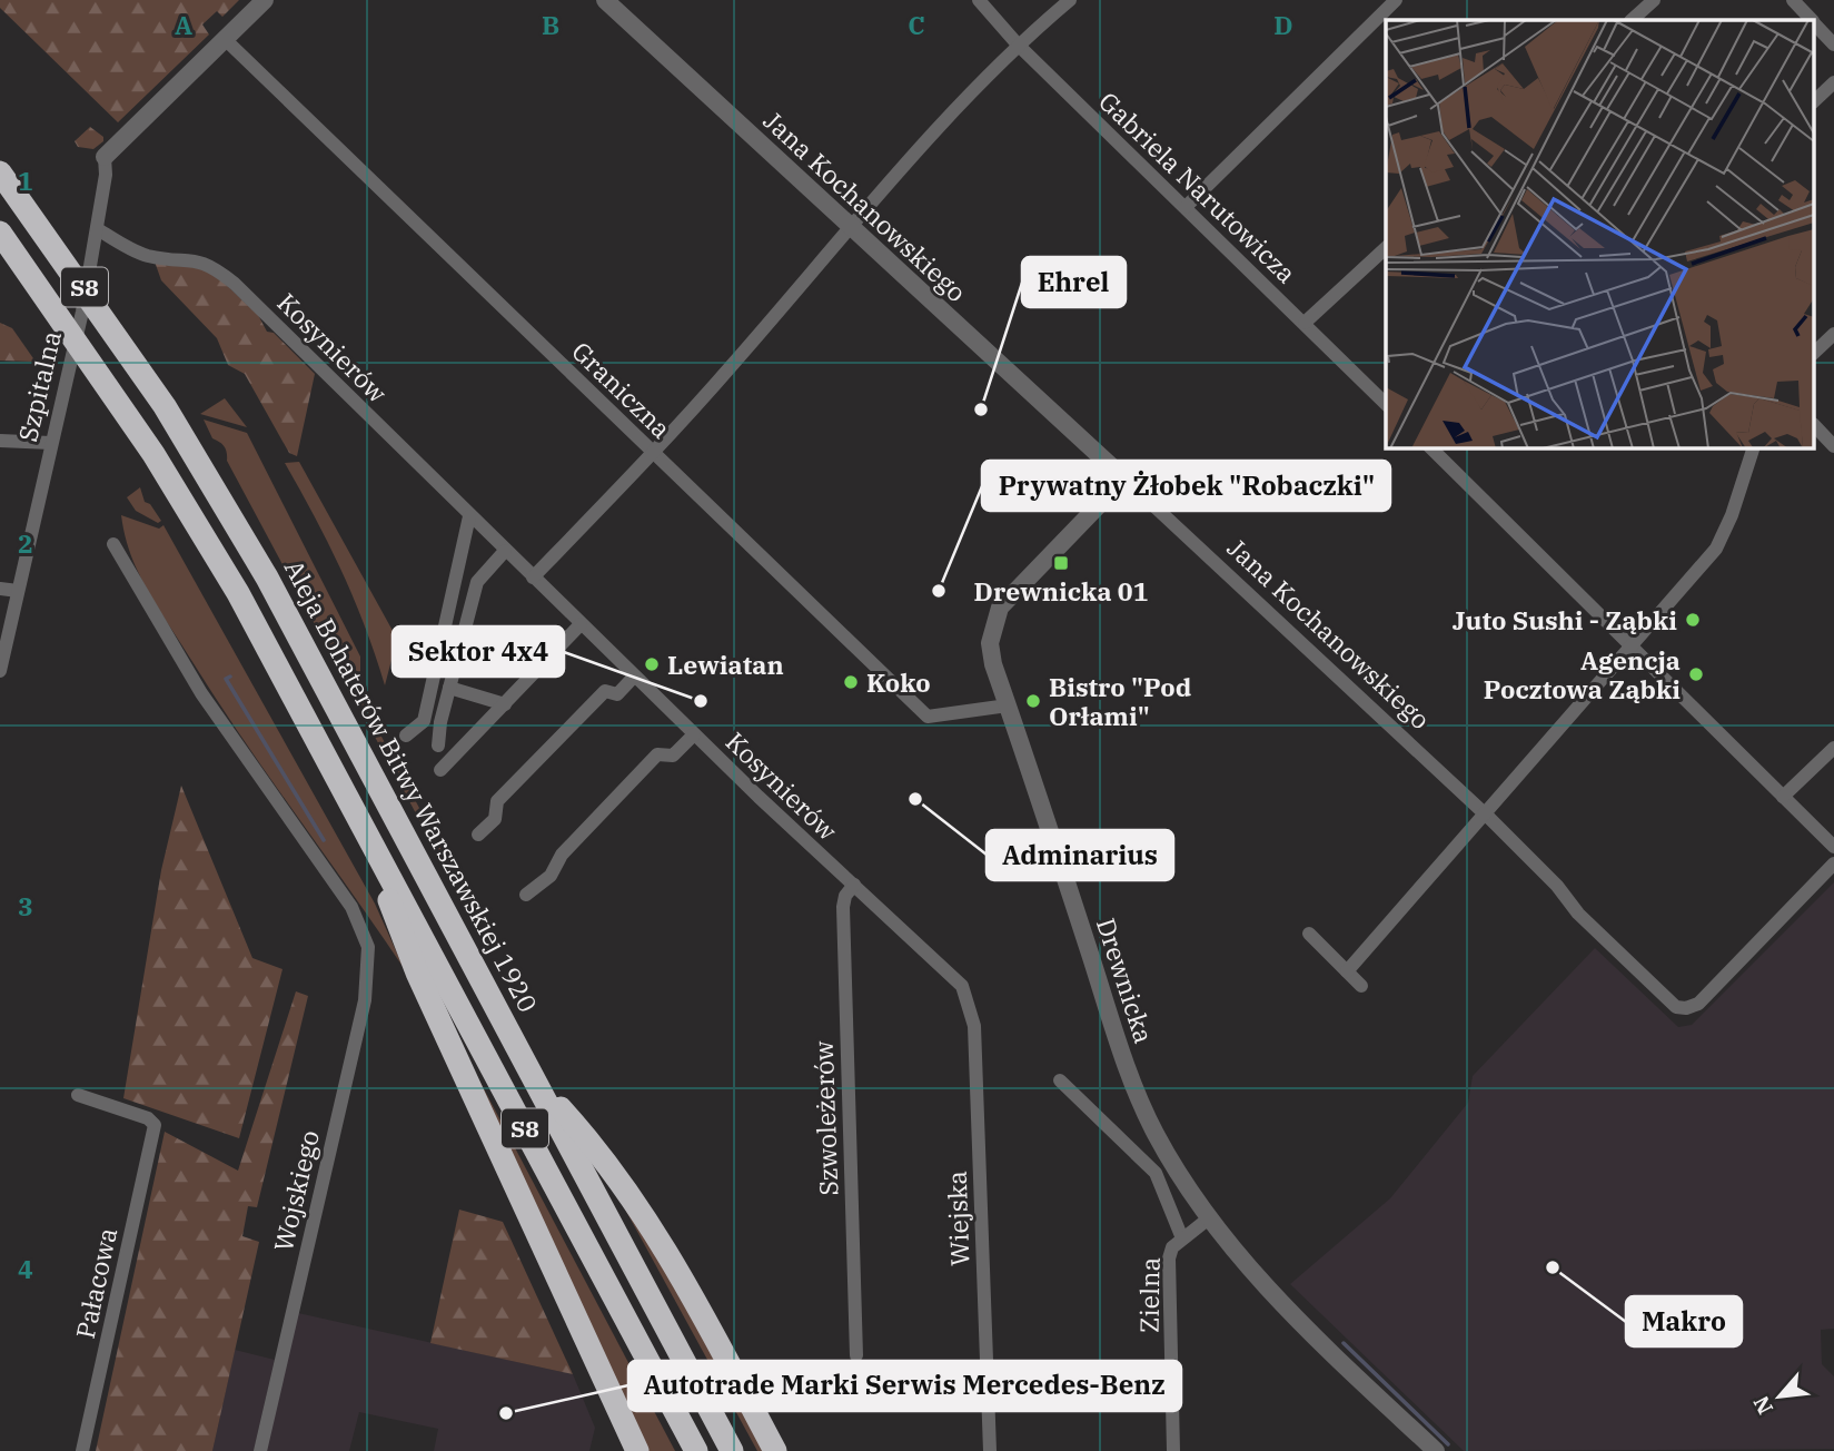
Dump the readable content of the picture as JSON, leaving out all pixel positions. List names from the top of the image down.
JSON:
{
  "streets": {
    "highway": ["S8", "Aleja Bohaterów Bitwy Warszawskiej 1920"],
    "street": [
      "Gabriela Narutowicza",
      "Jana Kochanowskiego",
      "Kosynierów",
      "Szpitalna",
      "Graniczna",
      "Drewnicka",
      "Szwoleżerów",
      "Wojskiego",
      "Wiejska",
      "Pałacowa",
      "Zielna"
    ]
  },
  "crossings": [
    ["Jana Kochanowskiego", "Drewnicka"],
    ["Kosynierów", "Szpitalna"],
    ["Kosynierów", "Szwoleżerów"],
    ["Kosynierów", "Wiejska"],
    ["Szpitalna", "Graniczna"],
    ["Graniczna", "Drewnicka"],
    ["Drewnicka", "Zielna"]
  ],
  "places": {
    "other": [
      "Ehrel",
      "Prywatny Żłobek \"Robaczki\"",
      "Juto Sushi - Ząbki",
      "Lewiatan",
      "Agencja Pocztowa Ząbki",
      "Koko",
      "Sektor 4x4",
      "Bistro \"Pod Orłami\"",
      "Adminarius",
      "Makro",
      "Autotrade Marki Serwis Mercedes-Benz"
    ],
    "transit": ["Drewnicka 01"]
  },
  "north": "bottom left",
  "grid": {
    "columns": [
      "A",
      "B",
      "C",
      "D"
    ],
    "rows": [
      "1",
      "2",
      "3",
      "4"
    ]
  }
}
